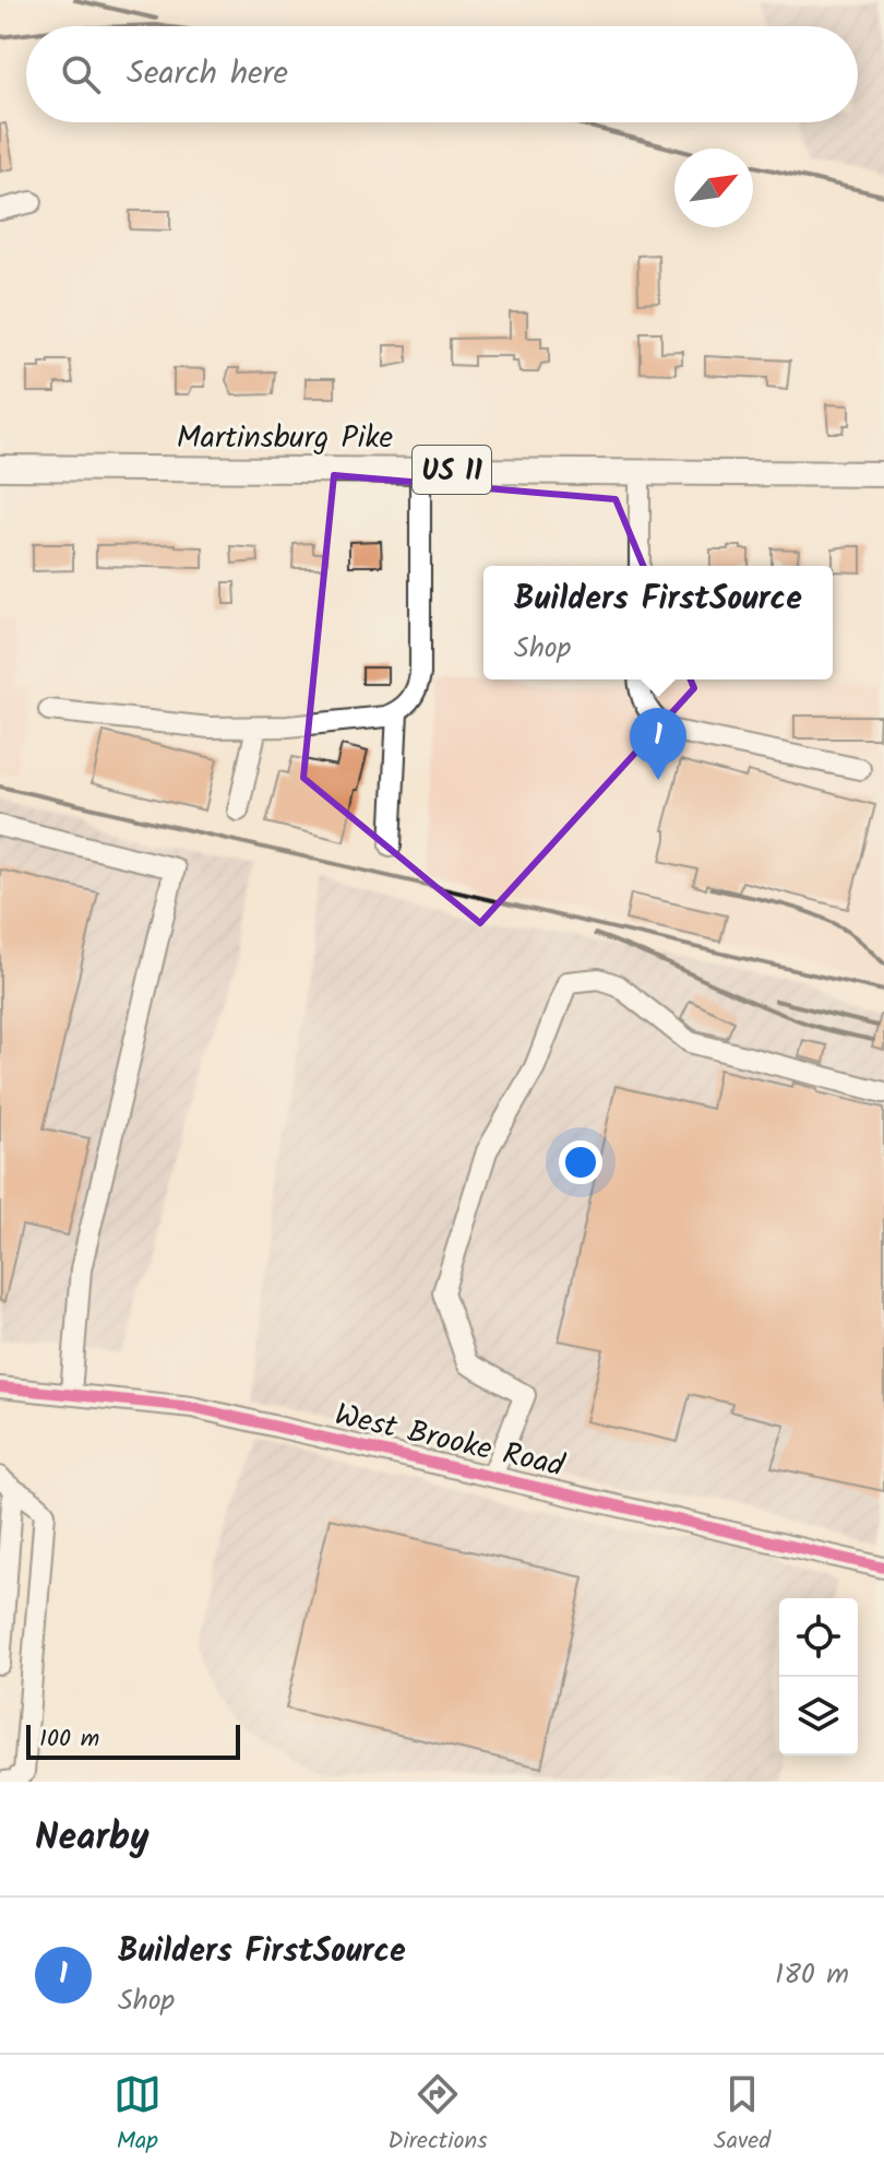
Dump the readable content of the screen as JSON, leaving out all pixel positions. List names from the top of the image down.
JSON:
{
  "streets": {
    "main road": ["Martinsburg Pike", "US 11"],
    "street": ["West Brooke Road"]
  },
  "scale_bar": "100 m",
  "north": "top right",
  "page": {
    "search": "Search here",
    "popup": ["Builders FirstSource", "Shop"],
    "pins": "1",
    "scale": "100 m",
    "heading": "Nearby",
    "list": [
      {
        "mark": "1",
        "name": "Builders FirstSource",
        "note": "Shop",
        "value": "180 m"
      }
    ],
    "nav": ["Map", "Directions", "Saved"]
  }
}
